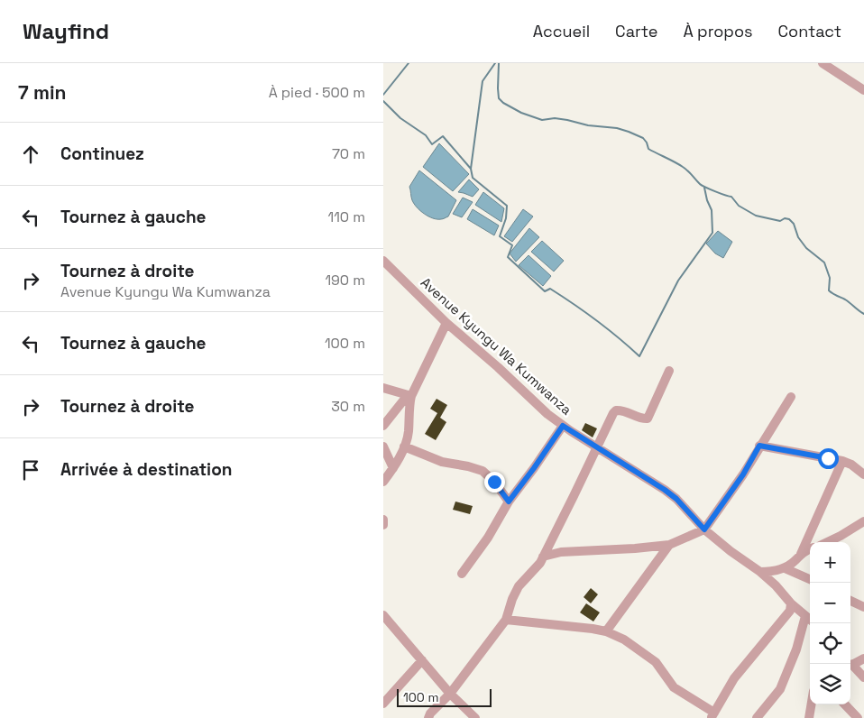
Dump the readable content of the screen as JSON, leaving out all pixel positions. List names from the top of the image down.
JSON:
{
  "streets": {
    "street": ["Avenue Kyungu Wa Kumwanza"]
  },
  "scale_bar": "100 m",
  "page": {
    "header": "Wayfind",
    "nav": [
      "Accueil",
      "Carte",
      "À propos",
      "Contact"
    ],
    "heading": ["7 min", "À pied · 500 m"],
    "list": [
      ["Continuez", "70 m"],
      ["Tournez à gauche", "110 m"],
      ["Tournez à droite", "Avenue Kyungu Wa Kumwanza", "190 m"],
      ["Tournez à gauche", "100 m"],
      ["Tournez à droite", "30 m"],
      "Arrivée à destination"
    ],
    "map_buttons": ["+", "−"],
    "scale": "100 m"
  }
}
